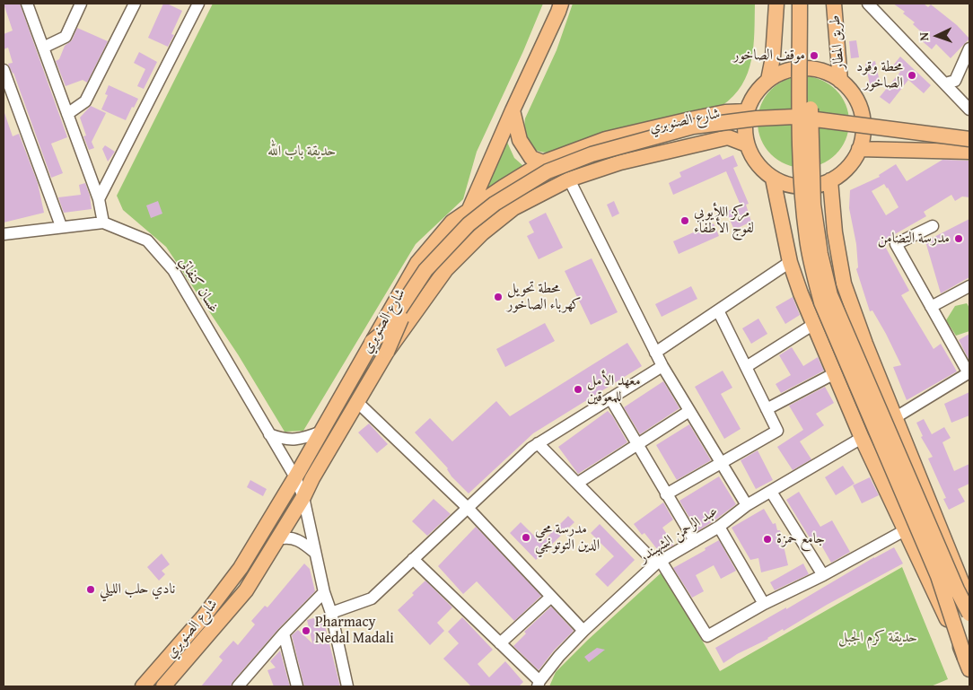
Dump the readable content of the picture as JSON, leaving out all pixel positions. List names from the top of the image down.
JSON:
{
  "streets": {
    "main road": ["طريق المطار", "شارع الصنوبري"],
    "street": ["غسان كنفاتي", "عبد الرحمن الشهبندر"]
  },
  "crossings": [
    ["طريق المطار", "شارع الصنوبري"],
    ["شارع الصنوبري", "غسان كنفاتي"]
  ],
  "parks": ["حديقة باب الله", "حديقة كرم الجبل"],
  "places": [
    "موقف الصاخور",
    "محطة وقود الصاخور",
    "مركز اللأيوبي لفوج الأطفاء",
    "مدرسة التضامن",
    "محطة تحويل كهرباء الصاخور",
    "معهد الأمل للمعوقين",
    "مدرسة محي الدين التوتونجي",
    "جامع حمزة",
    "نادي حلب الليلي",
    "Pharmacy Nedal Madali"
  ],
  "north": "left"
}
